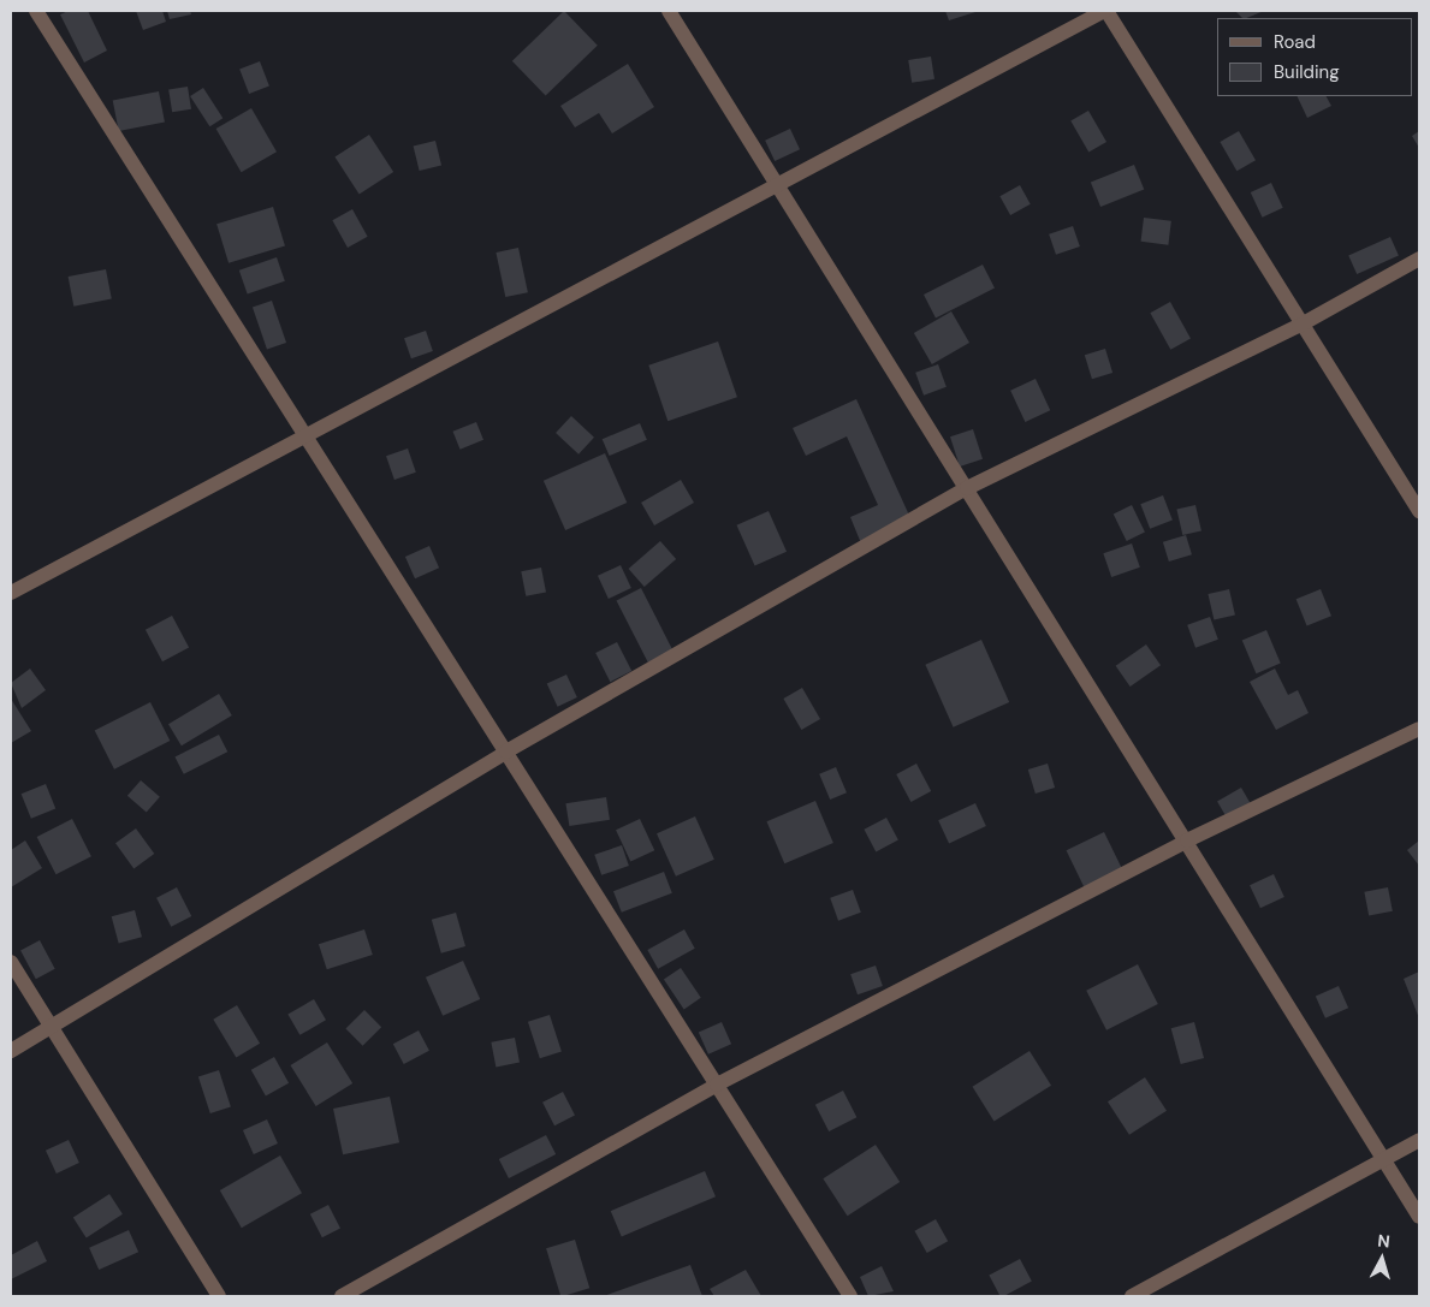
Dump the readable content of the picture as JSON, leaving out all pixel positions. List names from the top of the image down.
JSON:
{
  "legend": ["Road", "Building"],
  "north": "top"
}
